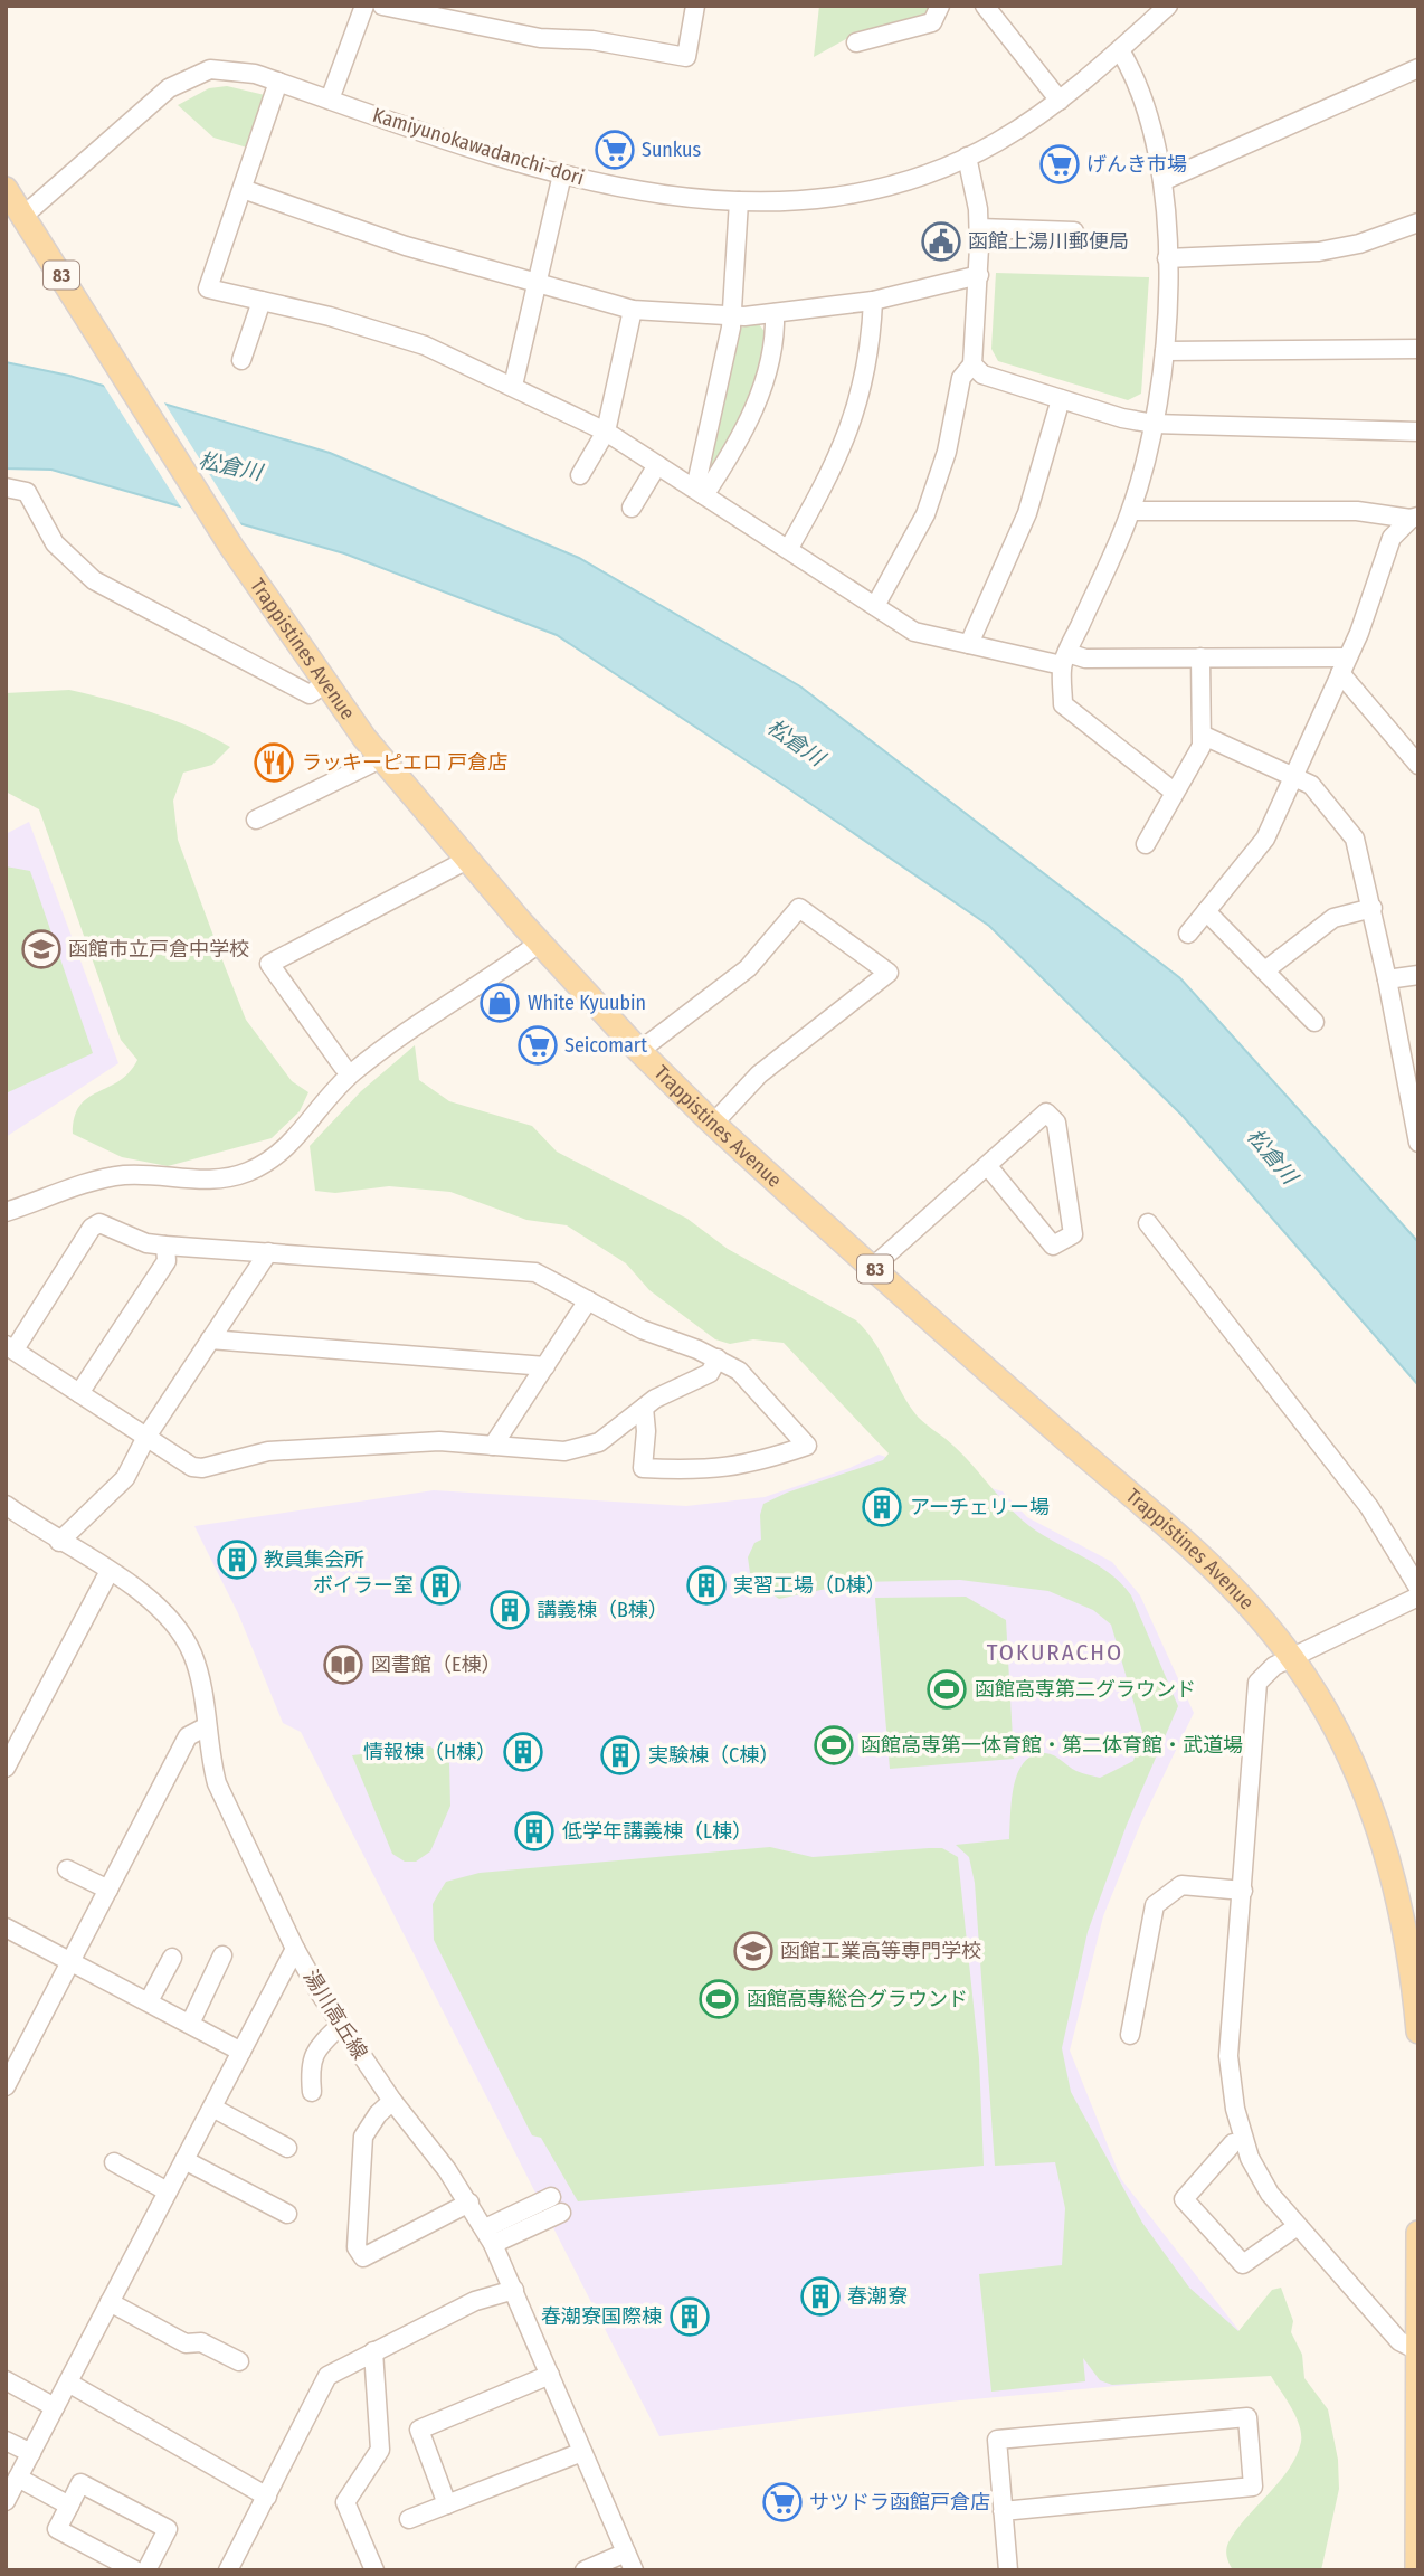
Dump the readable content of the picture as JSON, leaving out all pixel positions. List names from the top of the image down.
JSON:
{
  "streets": {
    "main road": ["83", "Trappistines Avenue"],
    "street": ["Kamiyunokawadanchi-dori", "湯川高丘線"]
  },
  "crossings": [
    ["Kamiyunokawadanchi-dori", "Trappistines Avenue"]
  ],
  "districts": ["TOKURACHO"],
  "water": ["松倉川"],
  "places": {
    "supermarket": [
      "Sunkus",
      "げんき市場",
      "Seicomart",
      "サツドラ函館戸倉店"
    ],
    "public building": ["函館上湯川郵便局"],
    "restaurant": ["ラッキーピエロ 戸倉店"],
    "school or university": ["函館市立戸倉中学校", "函館工業高等専門学校"],
    "shop": ["White Kyuubin"],
    "building": [
      "アーチェリー場",
      "教員集会所",
      "ボイラー室",
      "実習工場（D棟）",
      "講義棟（B棟）",
      "情報棟（H棟）",
      "実験棟（C棟）",
      "低学年講義棟（L棟）",
      "春潮寮",
      "春潮寮国際棟"
    ],
    "library": ["図書館（E棟）"],
    "sports": ["函館高専第二グラウンド", "函館高専第一体育館・第二体育館・武道場", "函館高専総合グラウンド"]
  }
}
